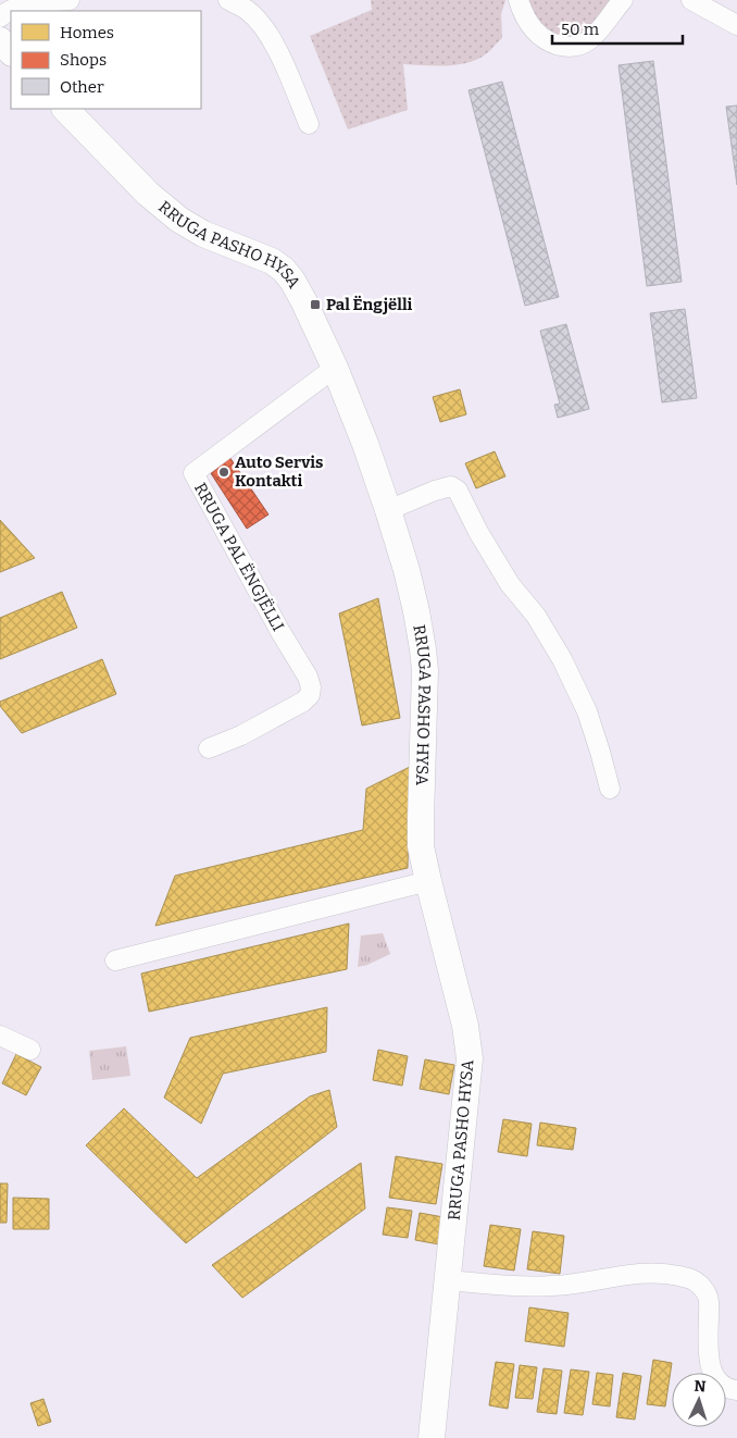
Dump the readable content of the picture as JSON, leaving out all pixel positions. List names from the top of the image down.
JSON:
{
  "streets": {
    "main road": ["RRUGA PASHO HYSA"],
    "street": ["RRUGA PAL ËNGJËLLI"]
  },
  "crossings": [
    ["RRUGA PASHO HYSA", "RRUGA PAL ËNGJËLLI"]
  ],
  "places": {
    "transit": ["Pal Ëngjëlli"],
    "other": ["Auto Servis Kontakti"]
  },
  "legend": ["Homes", "Shops", "Other"],
  "scale_bar": "50 m",
  "north": "top"
}
